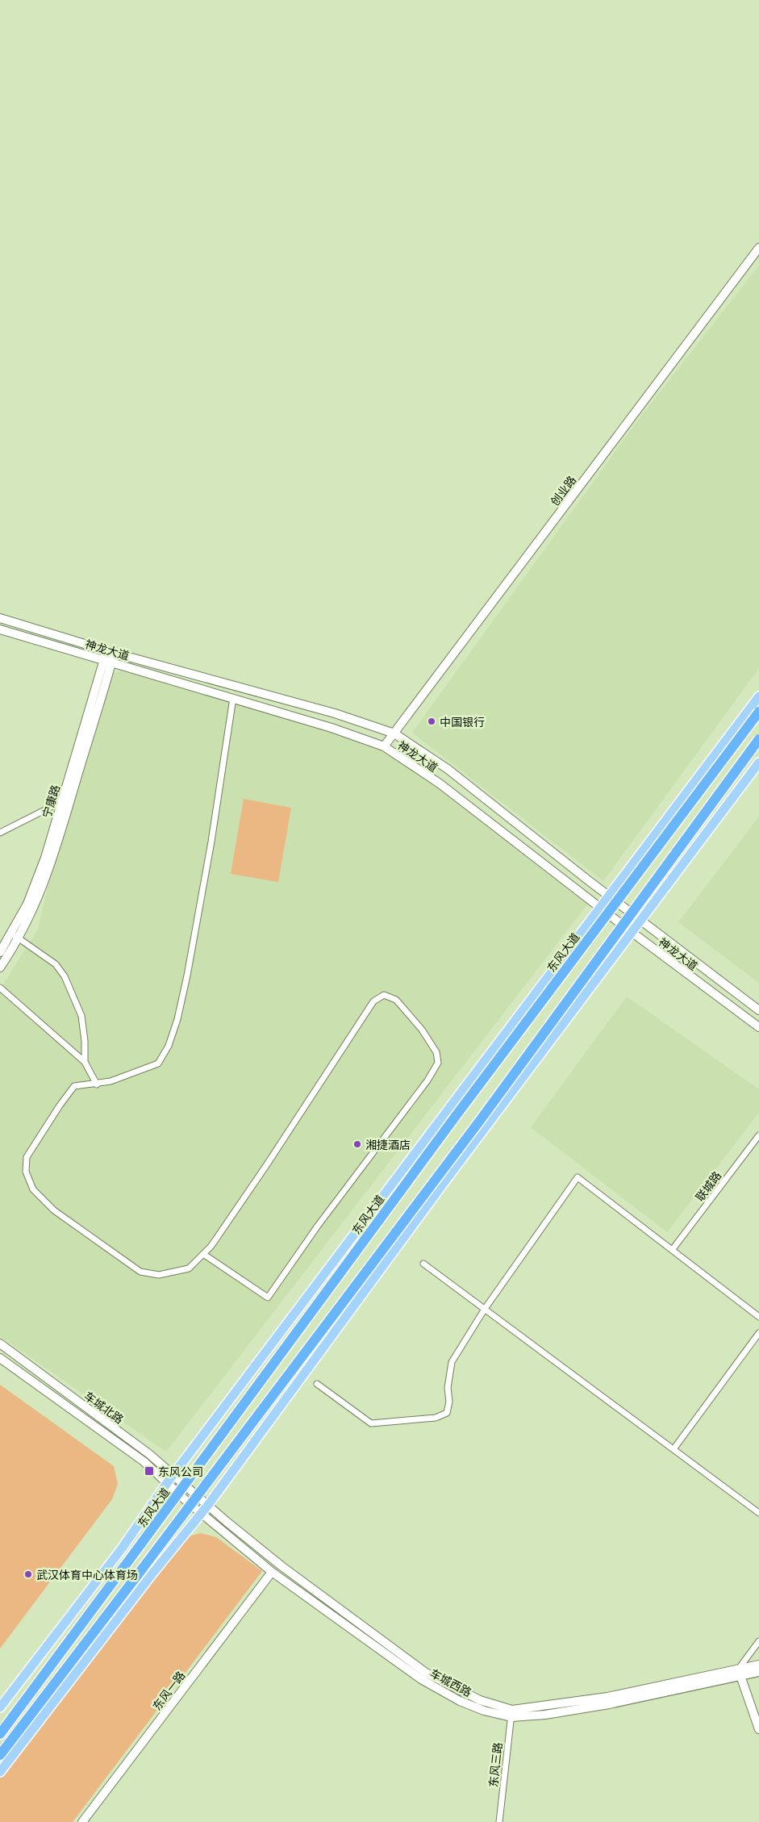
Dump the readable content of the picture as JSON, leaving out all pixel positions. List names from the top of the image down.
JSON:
{
  "streets": {
    "highway": ["东风大道"],
    "main road": [
      "创业路",
      "神龙大道",
      "宁康路",
      "车城北路",
      "车城西路",
      "东风一路"
    ],
    "street": ["联城路", "东风三路"]
  },
  "crossings": [
    ["创业路", "神龙大道"],
    ["神龙大道", "宁康路"],
    ["车城北路", "车城西路"],
    ["车城西路", "东风一路"],
    ["车城西路", "东风三路"]
  ],
  "places": {
    "other": ["中国银行", "湘捷酒店", "武汉体育中心体育场"],
    "transit": ["东风公司"]
  }
}
